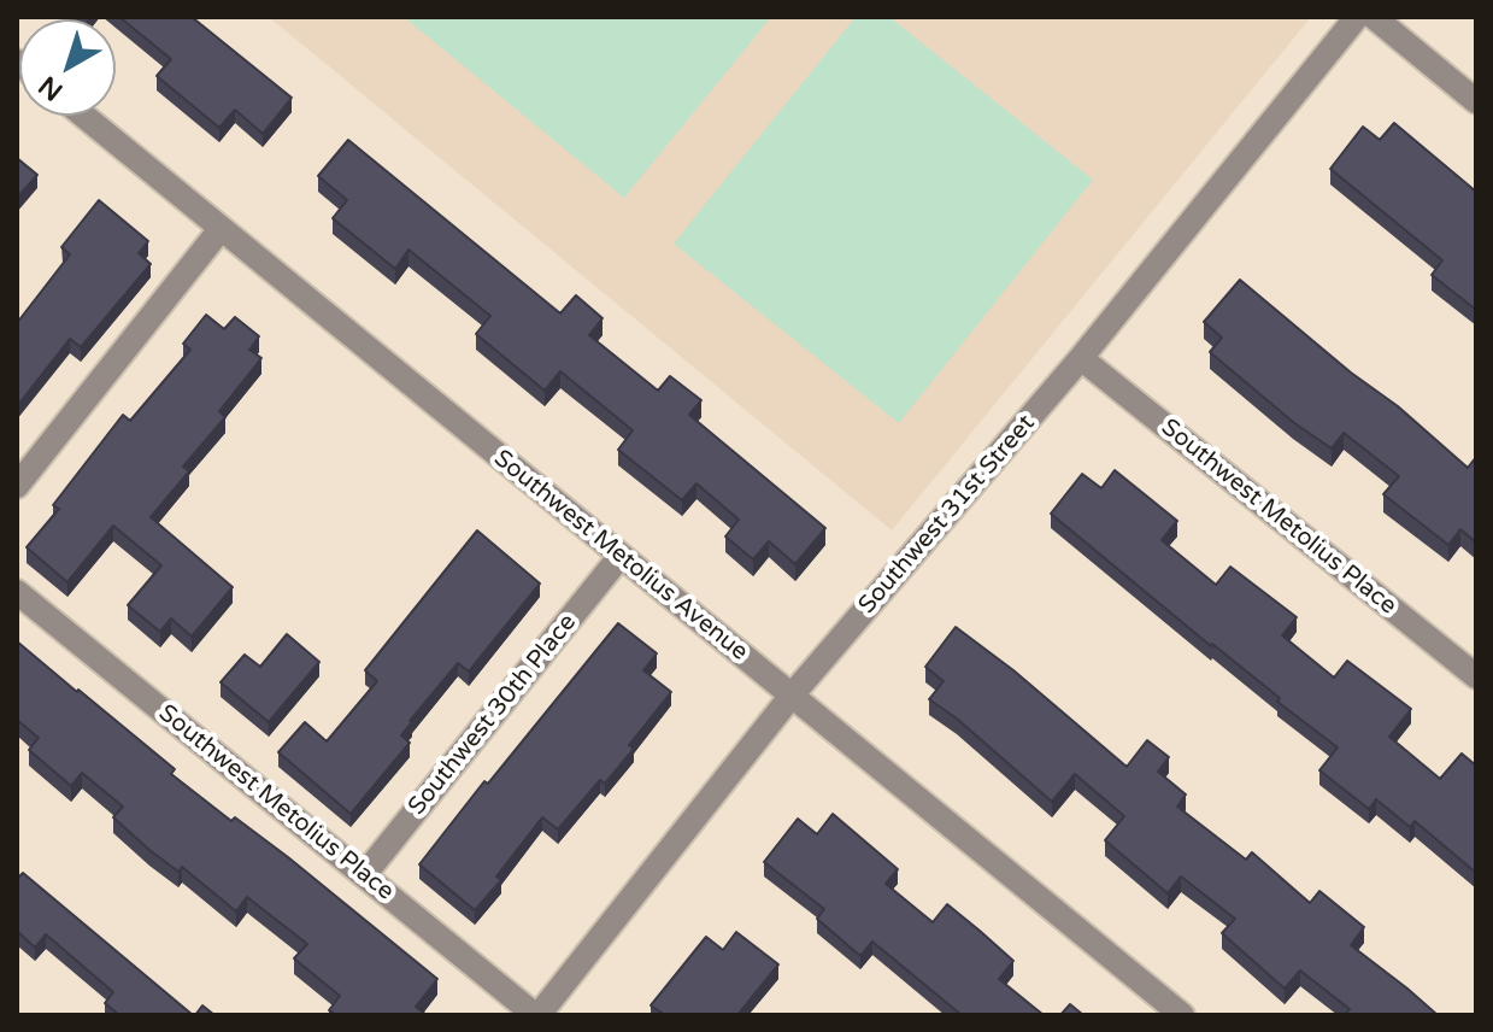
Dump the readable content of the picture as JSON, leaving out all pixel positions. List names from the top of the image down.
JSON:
{
  "streets": {
    "street": [
      "Southwest 31st Street",
      "Southwest Metolius Place",
      "Southwest Metolius Avenue",
      "Southwest 30th Place"
    ]
  },
  "crossings": [
    ["Southwest 31st Street", "Southwest Metolius Place"],
    ["Southwest 31st Street", "Southwest Metolius Avenue"],
    ["Southwest Metolius Place", "Southwest 30th Place"],
    ["Southwest Metolius Avenue", "Southwest 30th Place"]
  ],
  "north": "bottom left"
}
